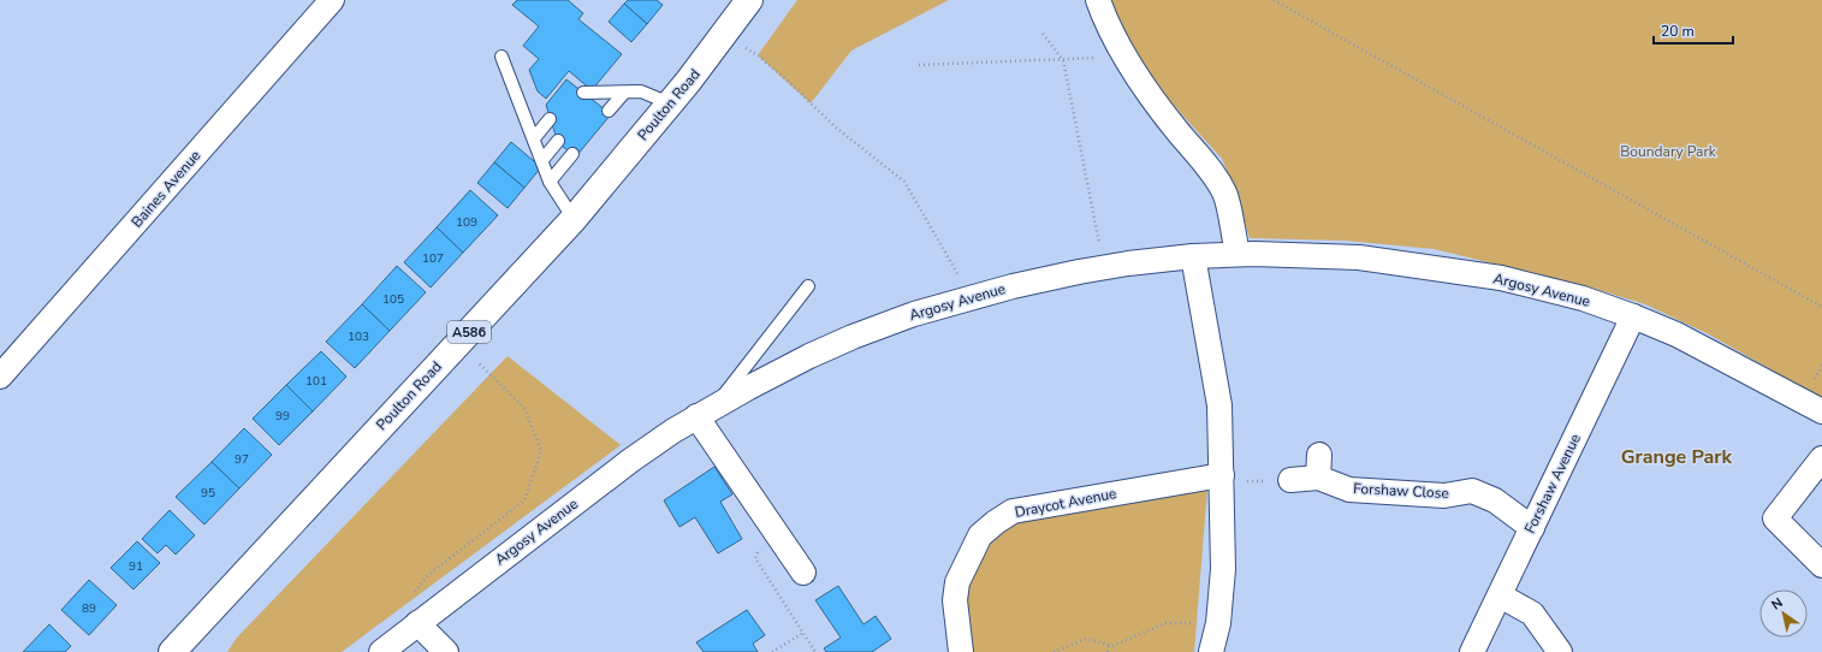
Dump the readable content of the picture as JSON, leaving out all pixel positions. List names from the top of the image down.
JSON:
{
  "streets": {
    "main road": ["Poulton Road", "A586"],
    "street": [
      "Baines Avenue",
      "Argosy Avenue",
      "Forshaw Avenue",
      "Forshaw Close",
      "Draycot Avenue"
    ]
  },
  "crossings": [
    ["Argosy Avenue", "Forshaw Avenue"],
    ["Forshaw Avenue", "Forshaw Close"]
  ],
  "districts": ["Grange Park"],
  "parks": ["Boundary Park"],
  "house_numbers": [
    "109",
    "107",
    "105",
    "103",
    "101",
    "99",
    "97",
    "95",
    "91",
    "89"
  ],
  "scale_bar": "20 m",
  "north": "top left"
}
